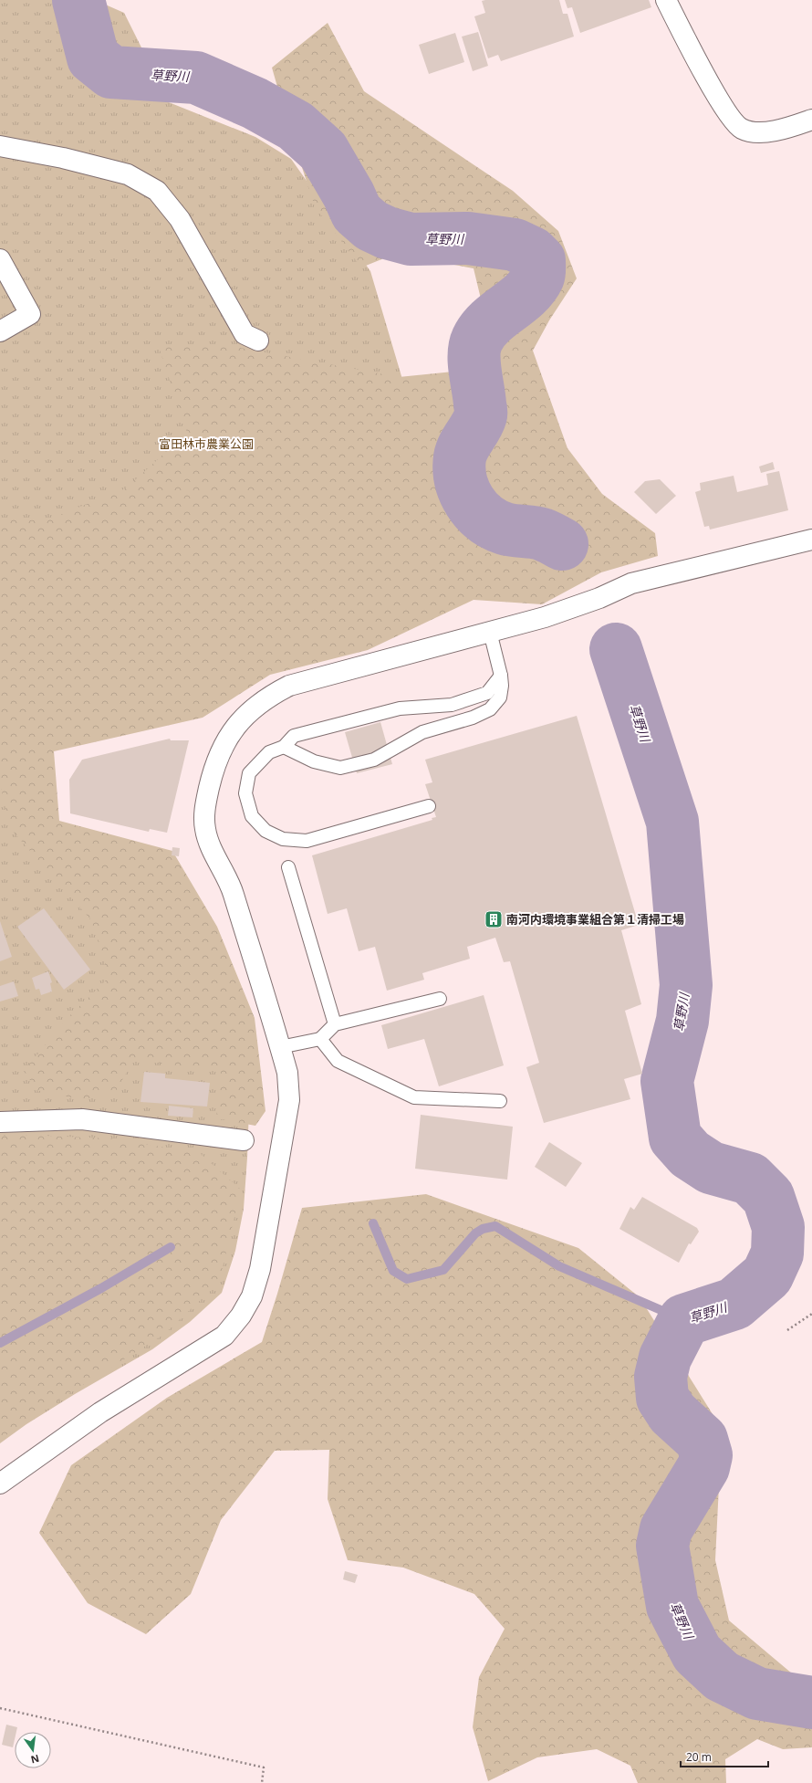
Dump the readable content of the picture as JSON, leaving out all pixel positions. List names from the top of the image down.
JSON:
{
  "water": ["草野川"],
  "parks": ["富田林市農業公園"],
  "places": {
    "building": ["南河内環境事業組合第１清掃工場"]
  },
  "scale_bar": "20 m",
  "north": "bottom"
}
